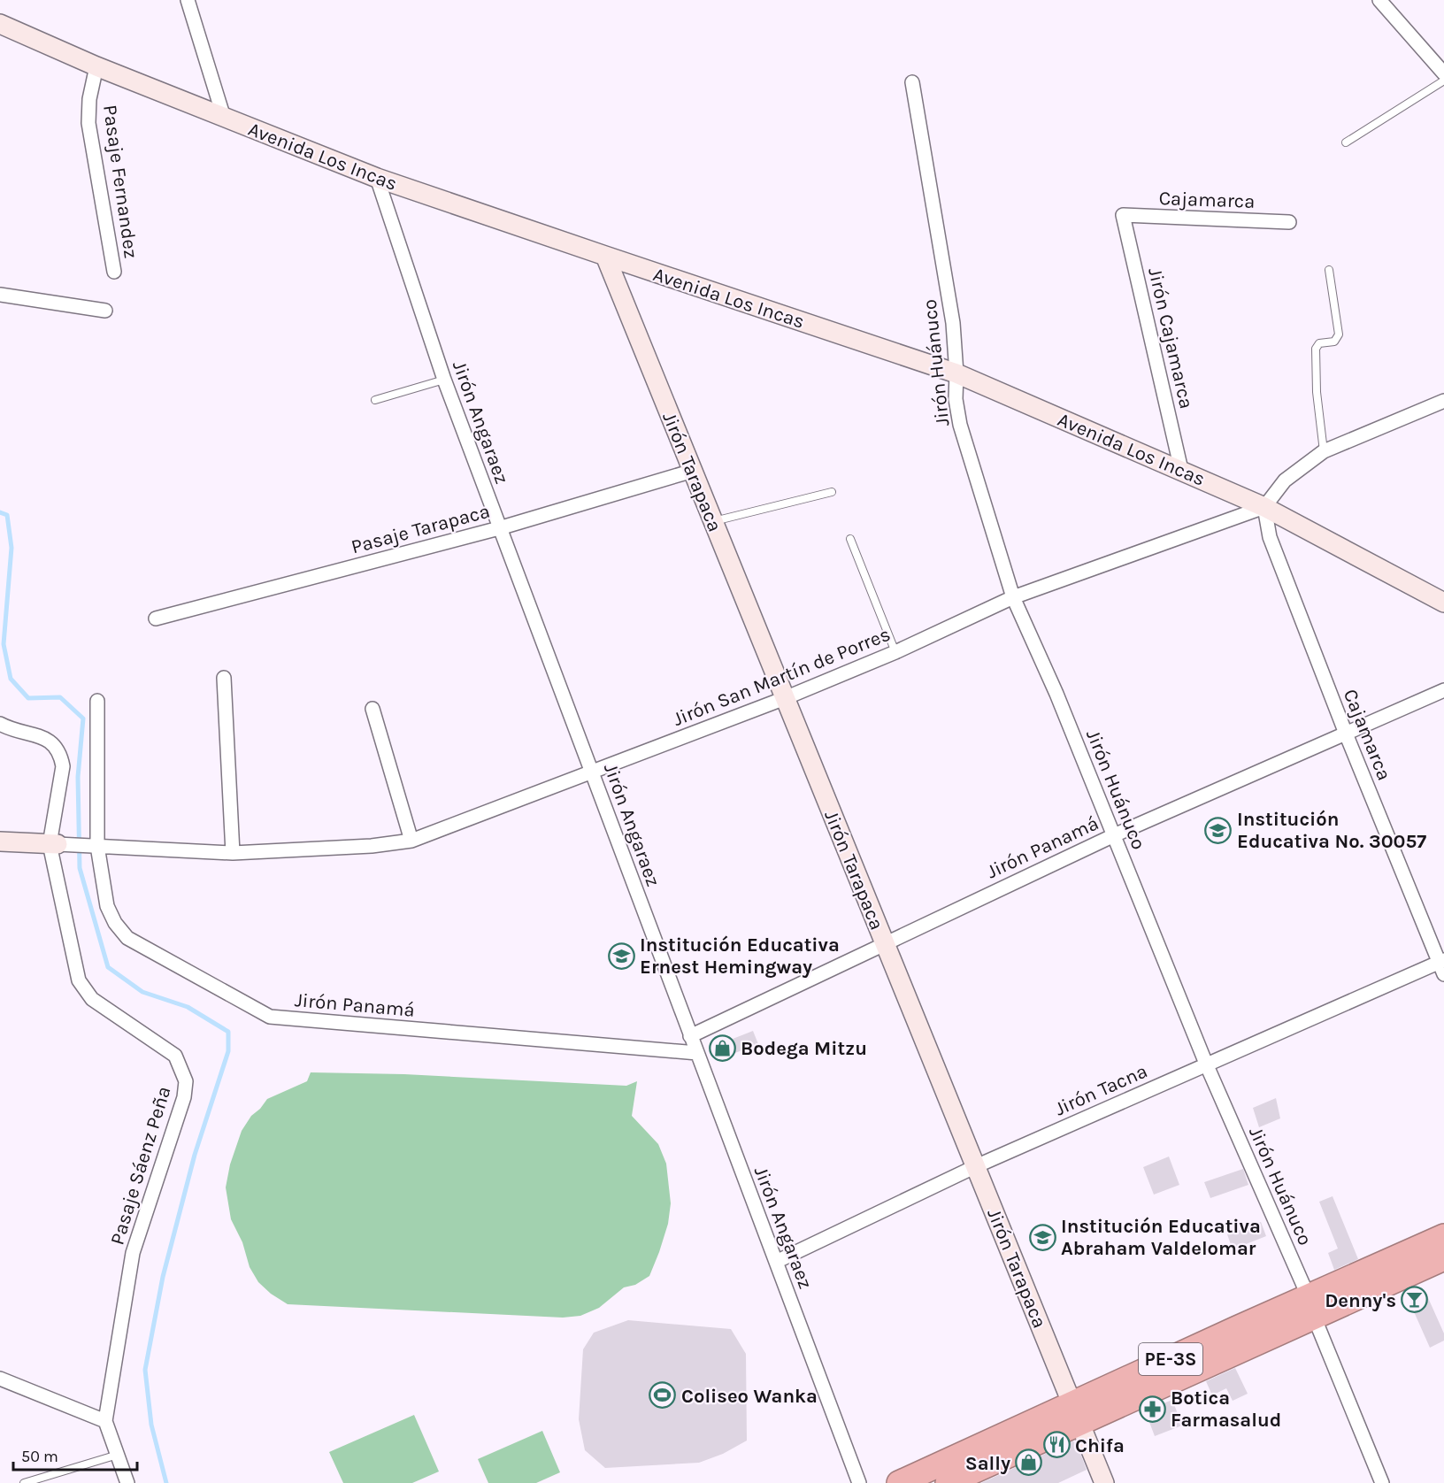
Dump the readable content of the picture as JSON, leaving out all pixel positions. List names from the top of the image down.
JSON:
{
  "streets": {
    "highway": ["PE-3S"],
    "street": [
      "Avenida Los Incas",
      "Pasaje Fernandez",
      "Cajamarca",
      "Jirón Cajamarca",
      "Jirón Huánuco",
      "Jirón Angaraez",
      "Jirón Tarapaca",
      "Pasaje Tarapaca",
      "Jirón San Martín de Porres",
      "Jirón Panamá",
      "Jirón Tacna",
      "Pasaje Sáenz Peña"
    ]
  },
  "crossings": [
    ["Avenida Los Incas", "Pasaje Fernandez"],
    ["Avenida Los Incas", "Cajamarca"],
    ["Avenida Los Incas", "Jirón Cajamarca"],
    ["Avenida Los Incas", "Jirón Huánuco"],
    ["Avenida Los Incas", "Jirón Angaraez"],
    ["Avenida Los Incas", "Jirón Tarapaca"],
    ["Avenida Los Incas", "Jirón San Martín de Porres"],
    ["Cajamarca", "Jirón Cajamarca"],
    ["Cajamarca", "Jirón San Martín de Porres"],
    ["Cajamarca", "Jirón Panamá"],
    ["Cajamarca", "Jirón Tacna"],
    ["Jirón Huánuco", "Jirón San Martín de Porres"],
    ["Jirón Huánuco", "Jirón Panamá"],
    ["Jirón Huánuco", "Jirón Tacna"],
    ["Jirón Huánuco", "PE-3S"],
    ["Jirón Angaraez", "Pasaje Tarapaca"],
    ["Jirón Angaraez", "Jirón San Martín de Porres"],
    ["Jirón Angaraez", "Jirón Panamá"],
    ["Jirón Angaraez", "Jirón Tacna"],
    ["Jirón Tarapaca", "Pasaje Tarapaca"],
    ["Jirón Tarapaca", "Jirón San Martín de Porres"],
    ["Jirón Tarapaca", "Jirón Panamá"],
    ["Jirón Tarapaca", "Jirón Tacna"],
    ["Jirón Tarapaca", "PE-3S"],
    ["Jirón San Martín de Porres", "Jirón Panamá"],
    ["Jirón San Martín de Porres", "Pasaje Sáenz Peña"]
  ],
  "places": {
    "school or university": ["Institución Educativa No. 30057", "Institución Educativa Ernest Hemingway", "Institución Educativa Abraham Valdelomar"],
    "shop": ["Bodega Mitzu", "Sally"],
    "bar": ["Denny's"],
    "sports": ["Coliseo Wanka"],
    "pharmacy": ["Botica Farmasalud"],
    "restaurant": ["Chifa"]
  },
  "scale_bar": "50 m"
}
